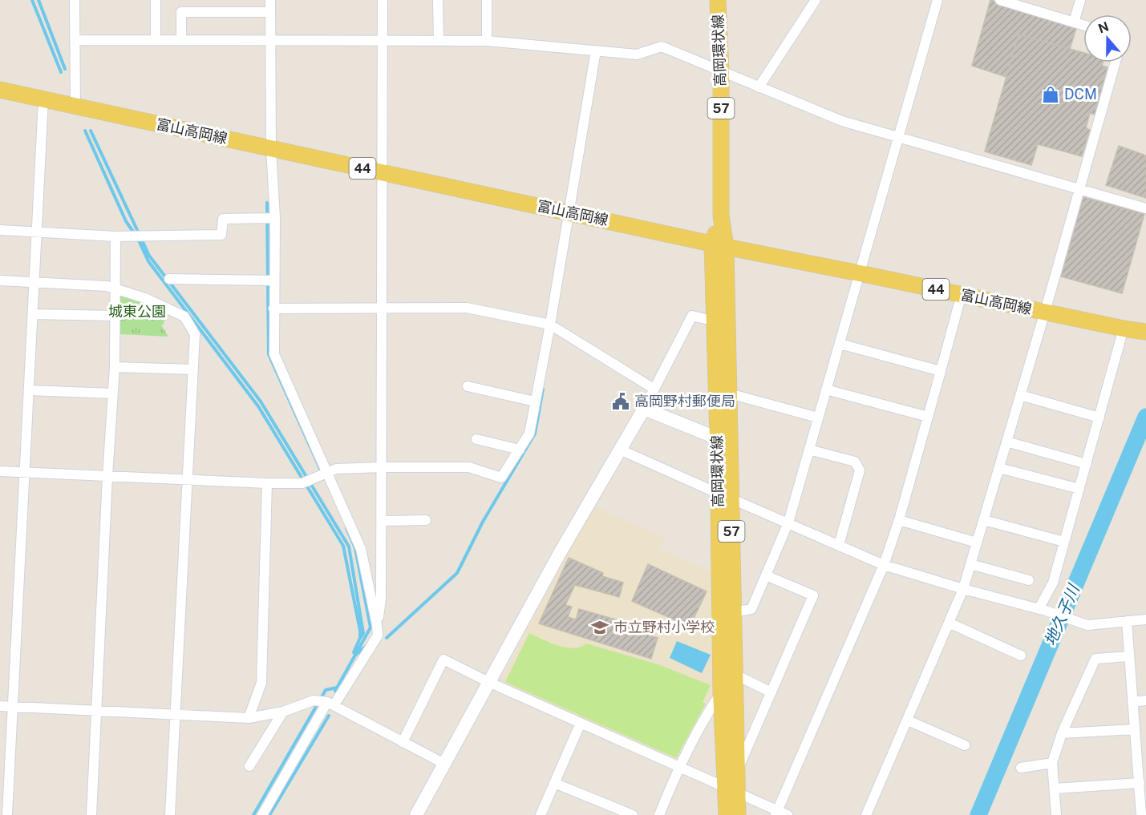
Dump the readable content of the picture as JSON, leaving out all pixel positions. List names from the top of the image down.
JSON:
{
  "streets": {
    "main road": [
      "高岡環状線",
      "57",
      "富山高岡線",
      "44"
    ]
  },
  "crossings": [
    ["高岡環状線", "富山高岡線"]
  ],
  "water": ["地久子川"],
  "parks": ["城東公園"],
  "places": {
    "shop": ["DCM"],
    "public building": ["高岡野村郵便局"],
    "school or university": ["市立野村小学校"]
  },
  "north": "top"
}
